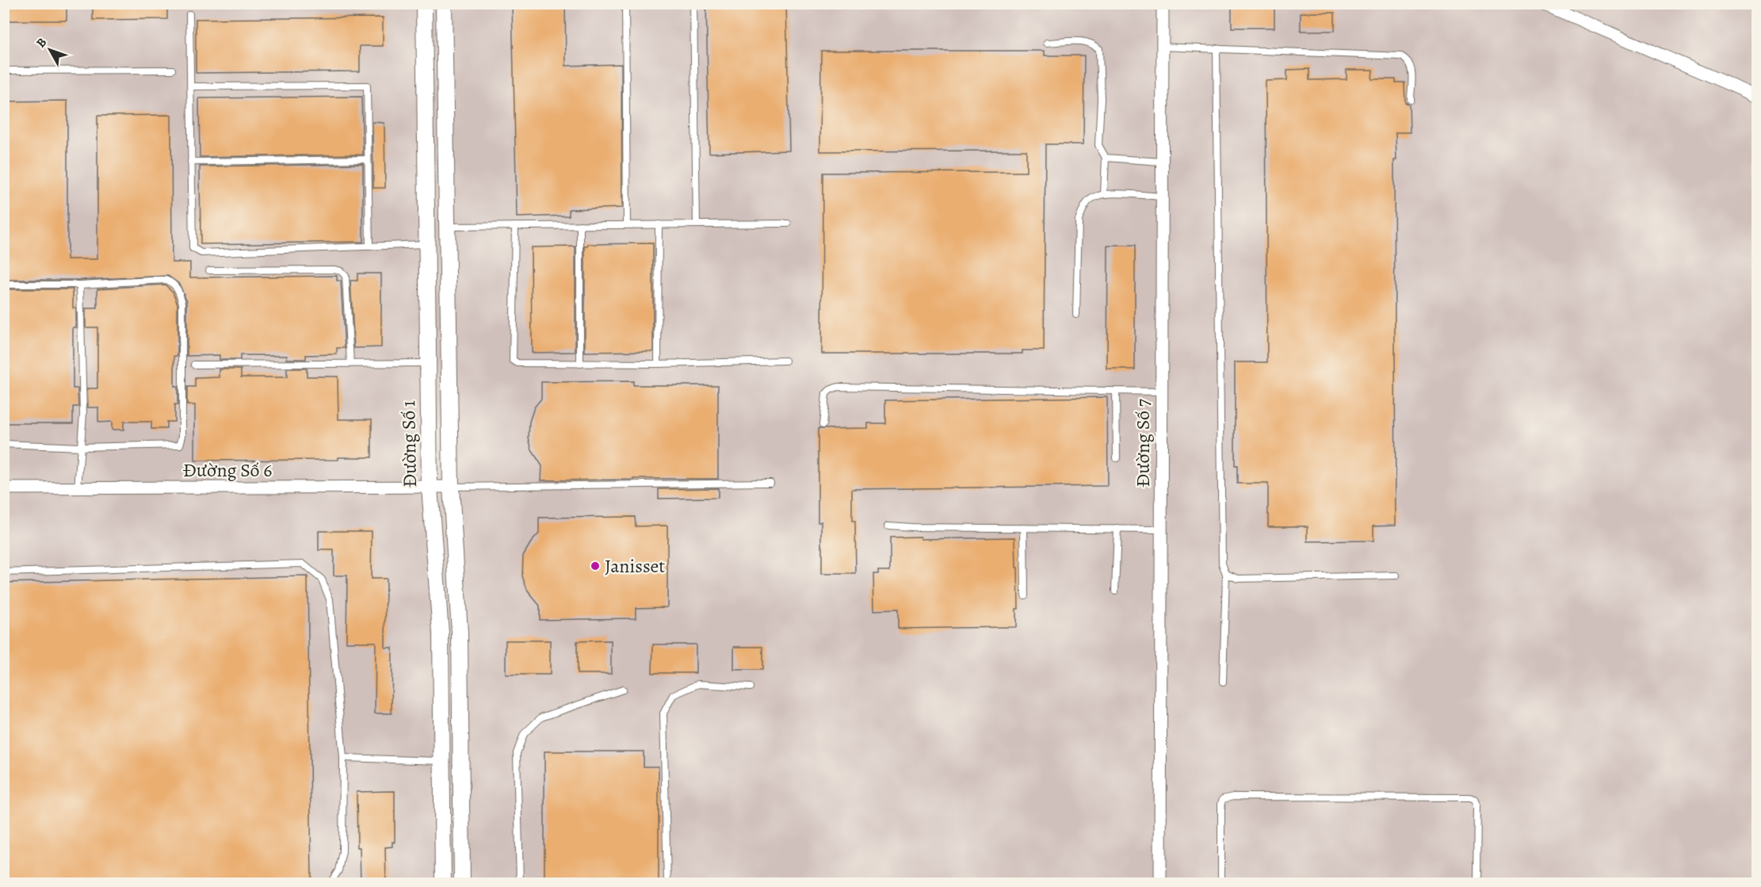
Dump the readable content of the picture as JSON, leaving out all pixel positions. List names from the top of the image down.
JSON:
{
  "streets": {
    "street": ["Đường Số 7", "Đường Số 1", "Đường Số 6"]
  },
  "crossings": [
    ["Đường Số 1", "Đường Số 6"]
  ],
  "places": ["Janisset"],
  "north": "top left"
}
